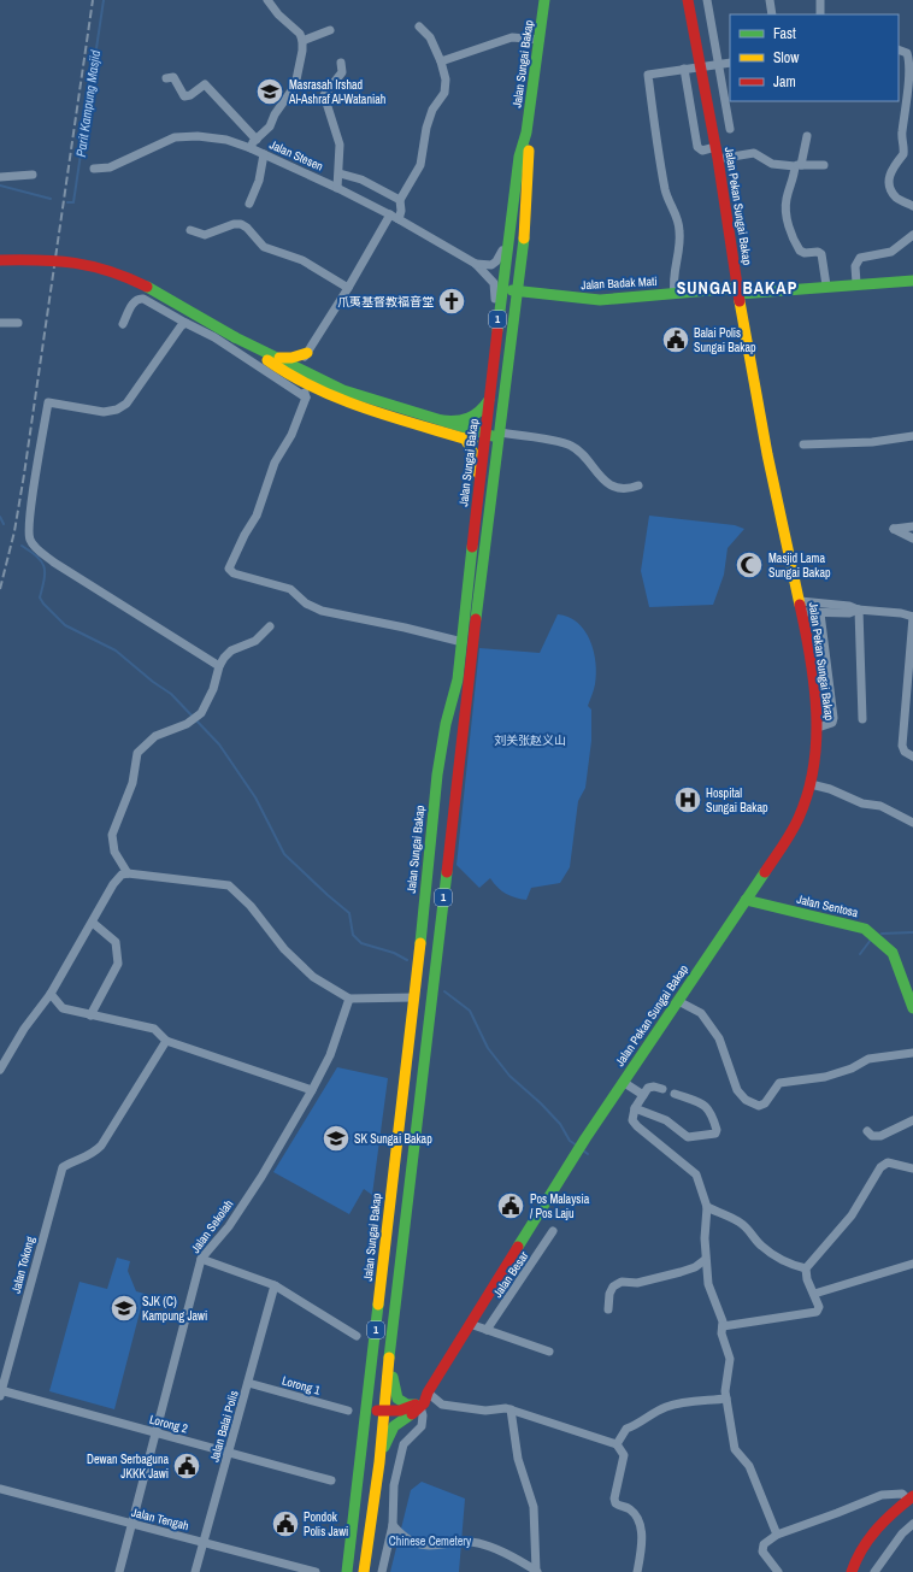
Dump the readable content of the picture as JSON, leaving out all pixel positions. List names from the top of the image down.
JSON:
{
  "streets": {
    "main road": [
      "Jalan Sungai Bakap",
      "Jalan Pekan Sungai Bakap",
      "Jalan Badak Mati",
      "1",
      "Jalan Sentosa"
    ],
    "street": [
      "Jalan Stesen",
      "Jalan Sekolah",
      "Jalan Tokong",
      "Jalan Besar",
      "Lorong 1",
      "Lorong 2",
      "Jalan Balai Polis",
      "Jalan Tengah"
    ]
  },
  "crossings": [
    ["Jalan Sungai Bakap", "Jalan Stesen"],
    ["Jalan Sungai Bakap", "Jalan Pekan Sungai Bakap"],
    ["Jalan Sungai Bakap", "Jalan Badak Mati"],
    ["Jalan Pekan Sungai Bakap", "Jalan Badak Mati"],
    ["Jalan Pekan Sungai Bakap", "Jalan Sentosa"],
    ["Jalan Sekolah", "Lorong 2"],
    ["Jalan Sekolah", "Jalan Tengah"],
    ["Jalan Tokong", "Lorong 2"],
    ["Lorong 1", "Jalan Balai Polis"],
    ["Lorong 2", "Jalan Balai Polis"],
    ["Jalan Balai Polis", "Jalan Tengah"]
  ],
  "districts": ["SUNGAI BAKAP"],
  "water": ["Parit Kampung Masjid"],
  "parks": ["刘关张赵义山", "Chinese Cemetery"],
  "places": {
    "school or university": ["Masrasah Irshad Al-Ashraf Al-Wataniah", "SK Sungai Bakap", "SJK (C) Kampung Jawi"],
    "church": ["爪夷基督教福音堂"],
    "public building": [
      "Balai Polis Sungai Bakap",
      "Pos Malaysia / Pos Laju",
      "Dewan Serbaguna JKKK Jawi",
      "Pondok Polis Jawi"
    ],
    "mosque": ["Masjid Lama Sungai Bakap"],
    "hospital": ["Hospital Sungai Bakap"]
  },
  "legend": ["Fast", "Slow", "Jam"]
}
